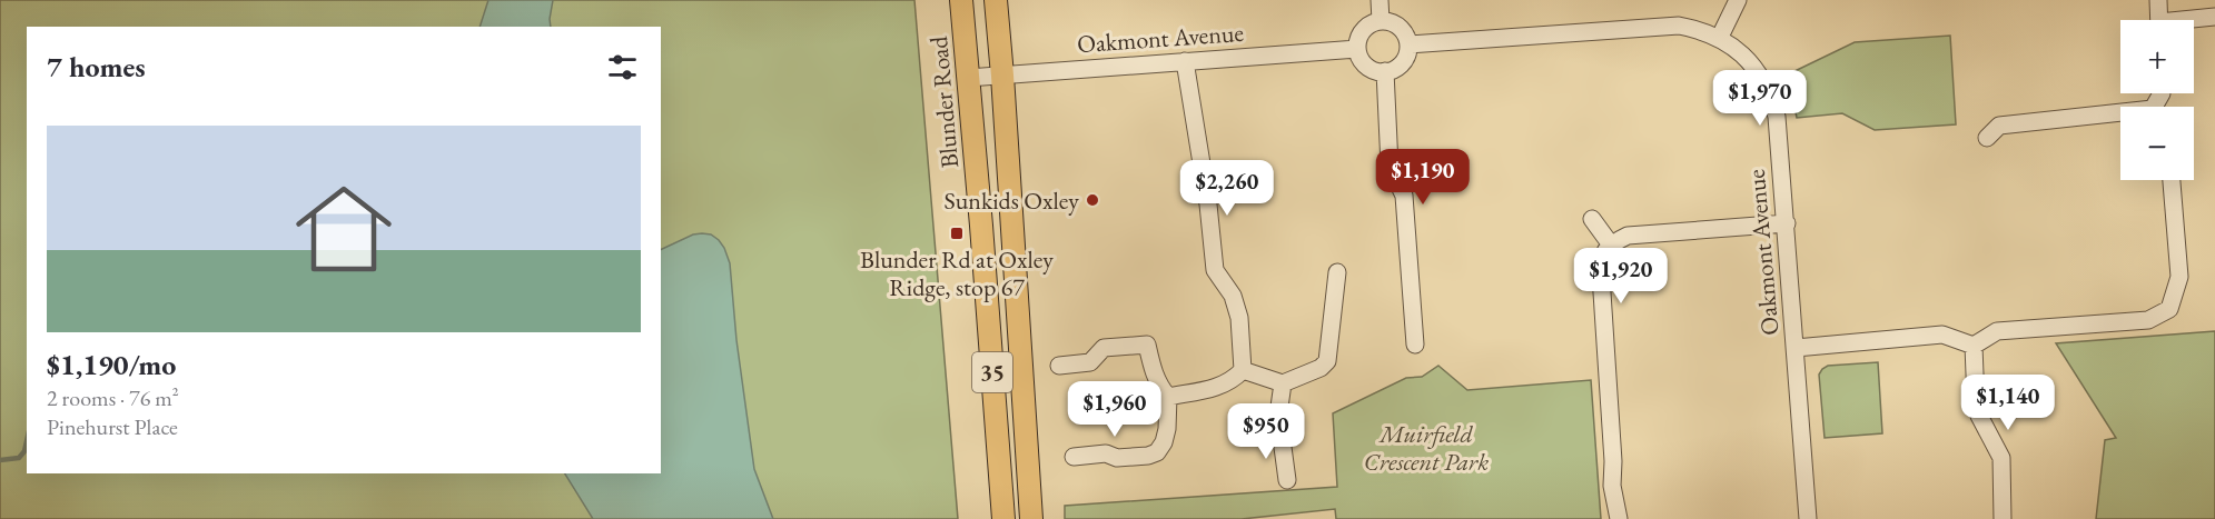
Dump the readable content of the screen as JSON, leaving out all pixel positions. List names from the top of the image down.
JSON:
{
  "streets": {
    "main road": ["Blunder Road", "35"],
    "street": ["Oakmont Avenue"]
  },
  "crossings": [
    ["Oakmont Avenue", "Blunder Road"],
    ["Oakmont Avenue", "35"]
  ],
  "parks": ["Muirfield Crescent Park"],
  "places": {
    "other": ["Sunkids Oxley"],
    "transit": ["Blunder Rd at Oxley Ridge, stop 67"]
  },
  "page": {
    "map_buttons": ["+", "−"],
    "heading": "7 homes",
    "price": [
      "$1,970",
      "$1,190",
      "$2,260",
      "$1,920",
      "$1,140",
      "$1,960",
      "$950"
    ],
    "list": [
      {
        "name": "$1,190/mo",
        "note": "2 rooms · 76 m² · Pinehurst Place"
      }
    ]
  }
}
